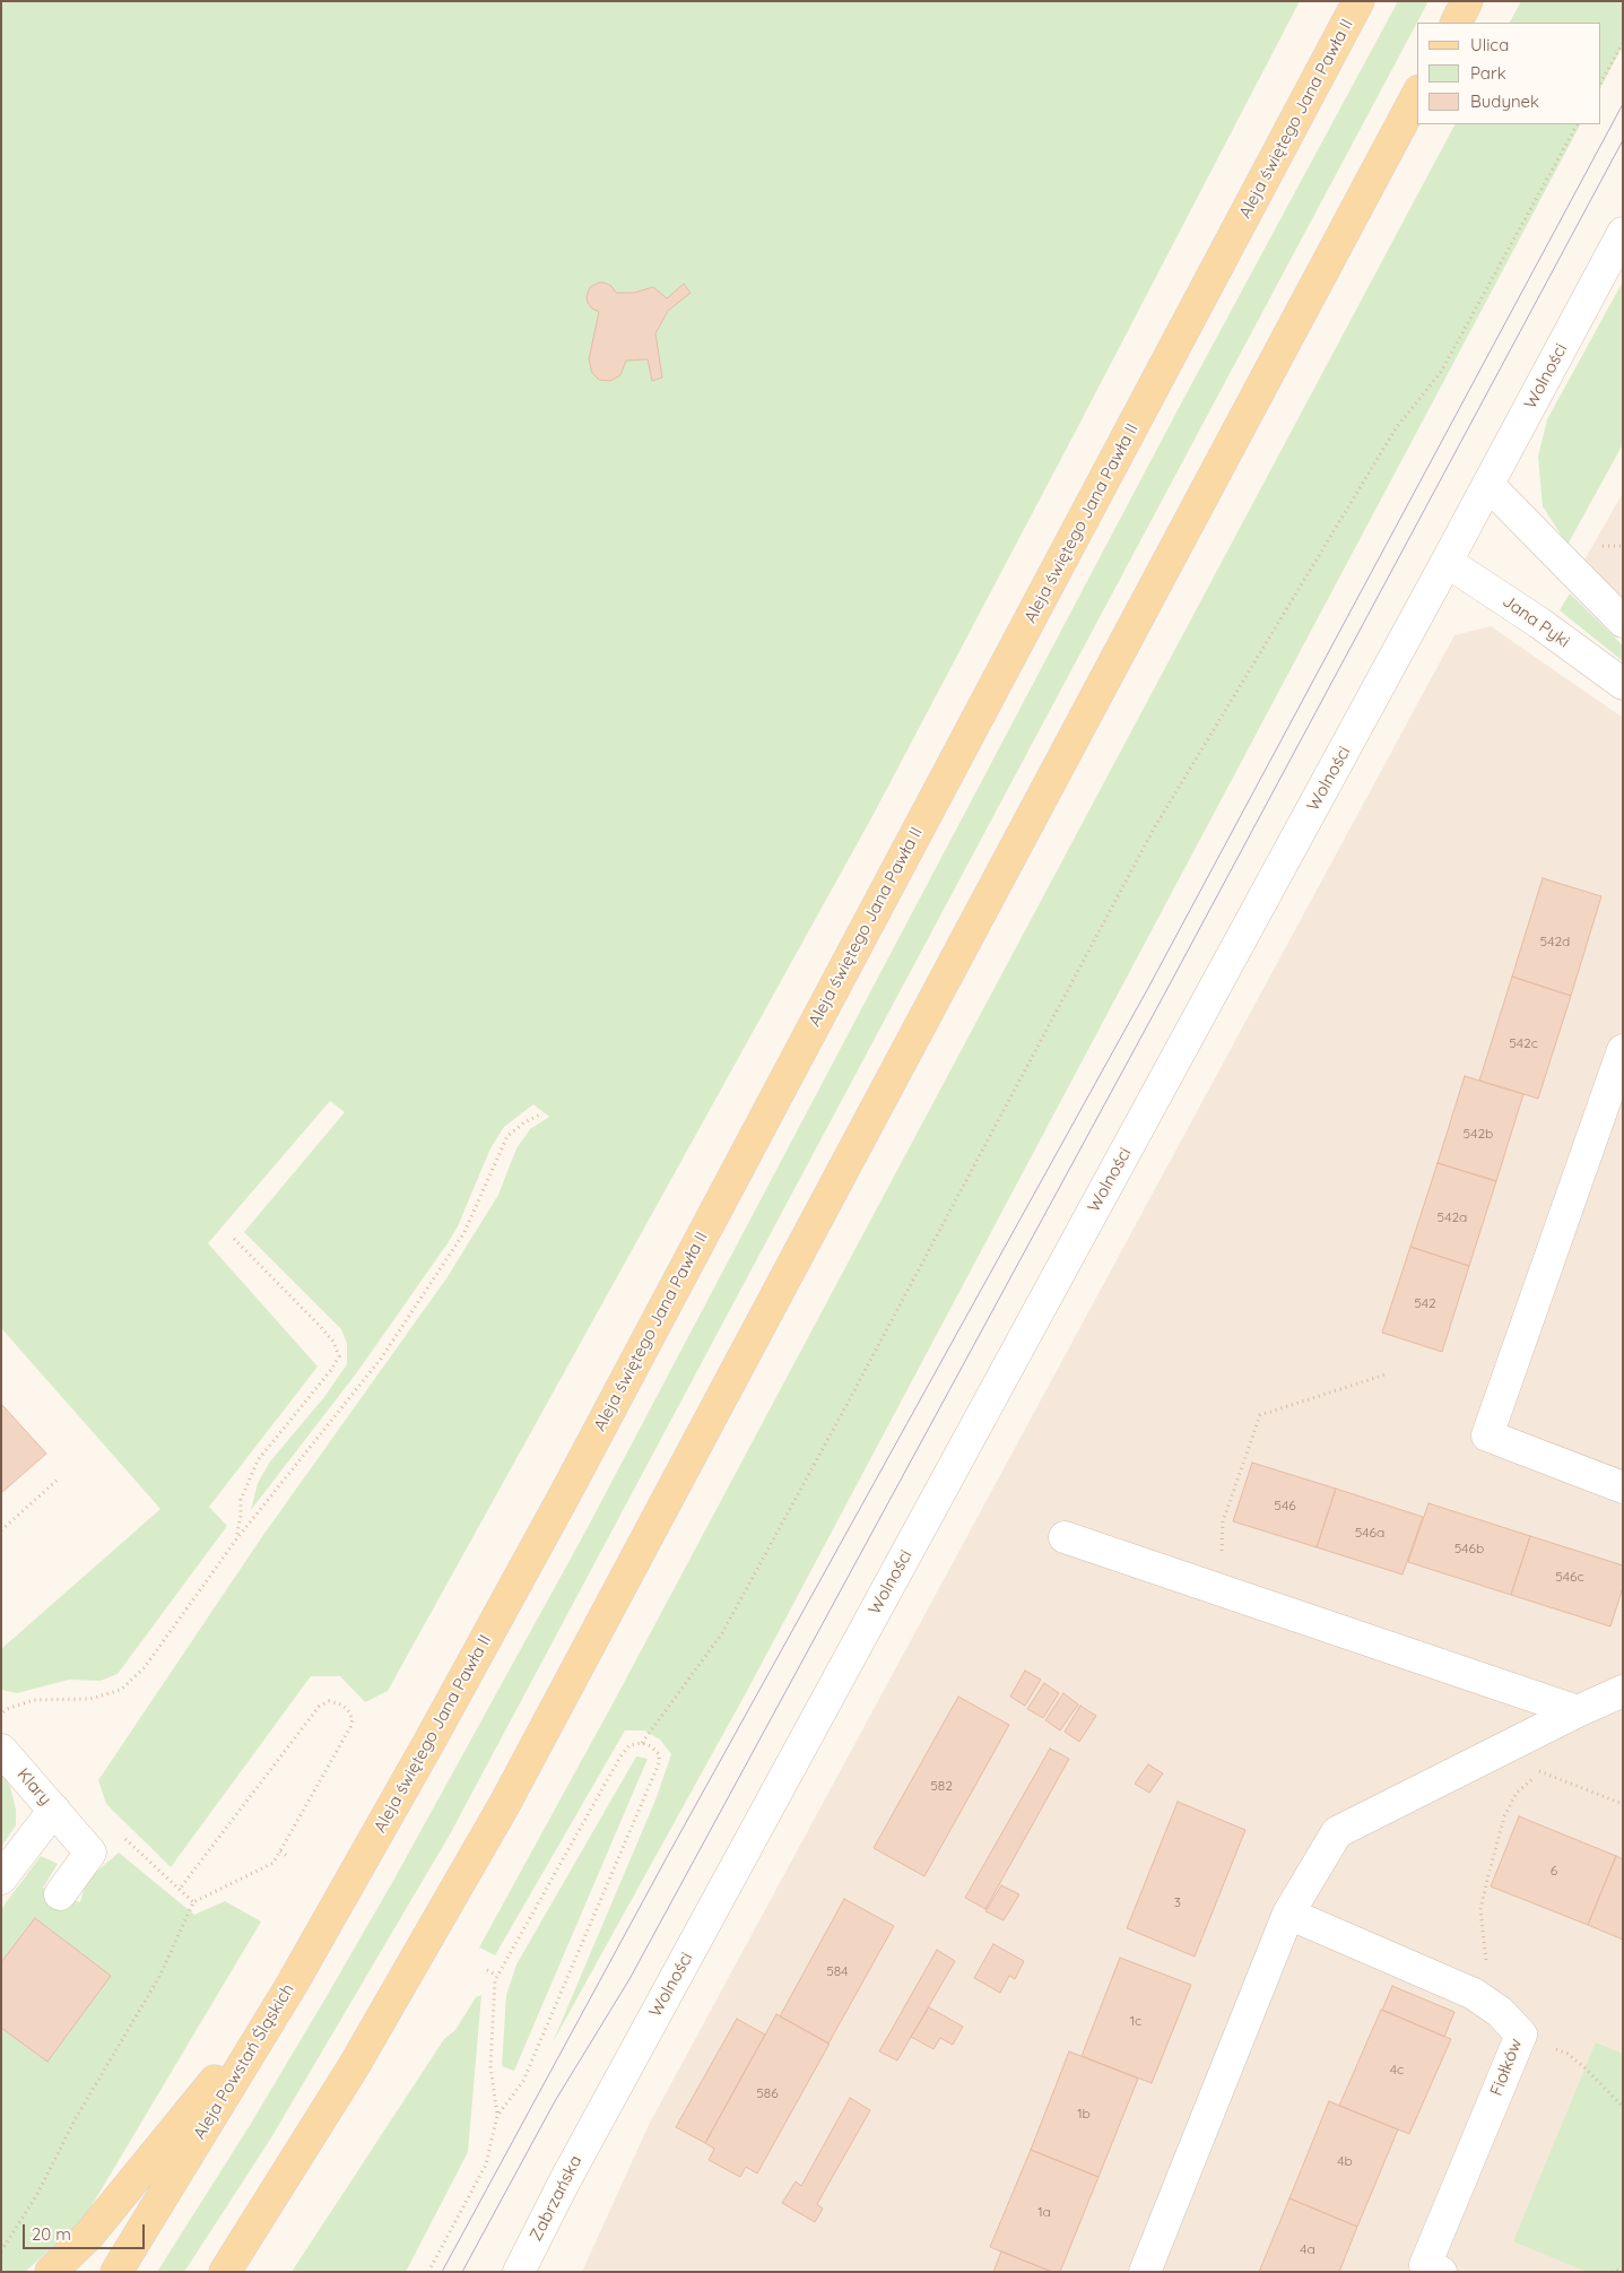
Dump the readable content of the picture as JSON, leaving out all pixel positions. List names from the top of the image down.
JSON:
{
  "streets": {
    "main road": ["Aleja świętego Jana Pawła II", "Aleja Powstań Śląskich"],
    "street": [
      "Wolności",
      "Jana Pyki",
      "Klary",
      "Fiołków",
      "Zabrzańska"
    ]
  },
  "crossings": [
    ["Aleja świętego Jana Pawła II", "Aleja Powstań Śląskich"],
    ["Wolności", "Jana Pyki"],
    ["Wolności", "Zabrzańska"]
  ],
  "house_numbers": [
    "542d",
    "542c",
    "542b",
    "542a",
    "542",
    "546",
    "546a",
    "546b",
    "546c",
    "582",
    "6",
    "3",
    "584",
    "1c",
    "4c",
    "586",
    "1b",
    "4b",
    "1a",
    "4a"
  ],
  "legend": ["Ulica", "Park", "Budynek"],
  "scale_bar": "20 m"
}
